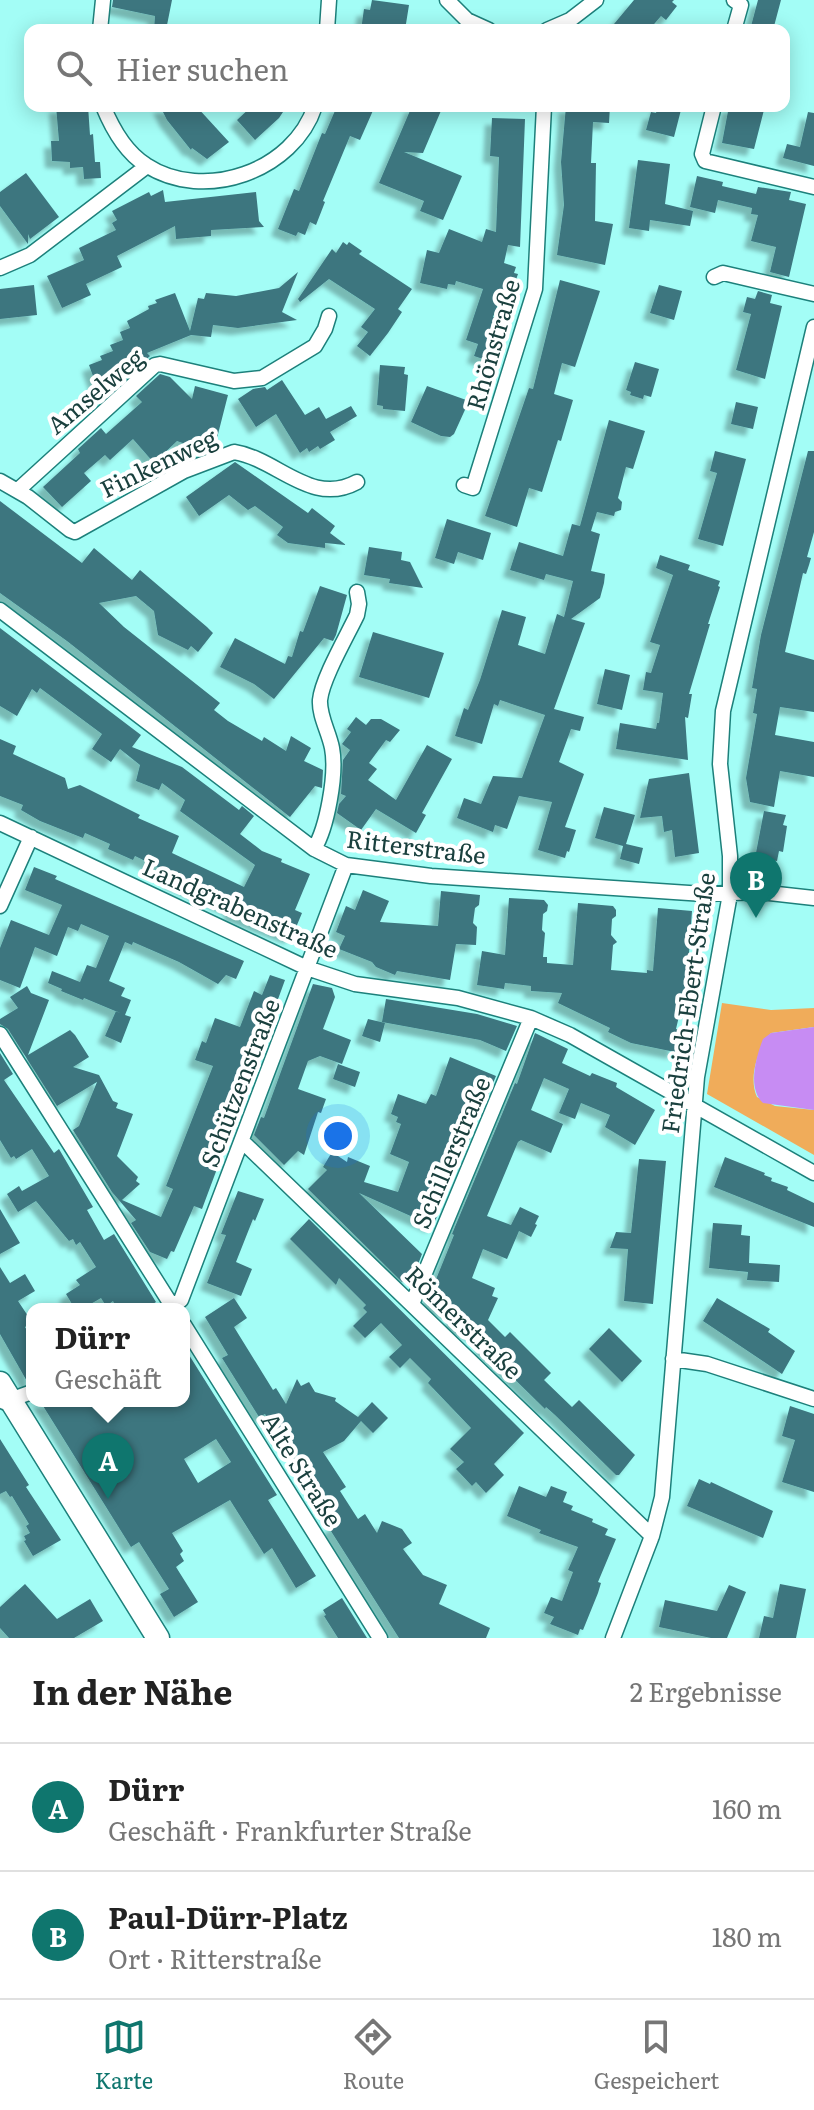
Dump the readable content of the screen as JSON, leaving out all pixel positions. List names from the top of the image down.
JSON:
{
  "streets": {
    "street": [
      "Rhönstraße",
      "Amselweg",
      "Finkenweg",
      "Ritterstraße",
      "Landgrabenstraße",
      "Friedrich-Ebert-Straße",
      "Schützenstraße",
      "Schillerstraße",
      "Römerstraße",
      "Alte Straße"
    ]
  },
  "crossings": [
    ["Amselweg", "Finkenweg"],
    ["Ritterstraße", "Friedrich-Ebert-Straße"],
    ["Ritterstraße", "Schützenstraße"],
    ["Landgrabenstraße", "Friedrich-Ebert-Straße"],
    ["Landgrabenstraße", "Schützenstraße"],
    ["Landgrabenstraße", "Schillerstraße"],
    ["Friedrich-Ebert-Straße", "Römerstraße"],
    ["Schützenstraße", "Römerstraße"],
    ["Schillerstraße", "Römerstraße"]
  ],
  "page": {
    "search": "Hier suchen",
    "pins": ["B", "A"],
    "popup": ["Dürr", "Geschäft"],
    "heading": ["In der Nähe", "2 Ergebnisse"],
    "list": [
      {
        "mark": "A",
        "name": "Dürr",
        "note": "Geschäft · Frankfurter Straße",
        "value": "160 m"
      },
      {
        "mark": "B",
        "name": "Paul-Dürr-Platz",
        "note": "Ort · Ritterstraße",
        "value": "180 m"
      }
    ],
    "nav": ["Karte", "Route", "Gespeichert"]
  }
}
